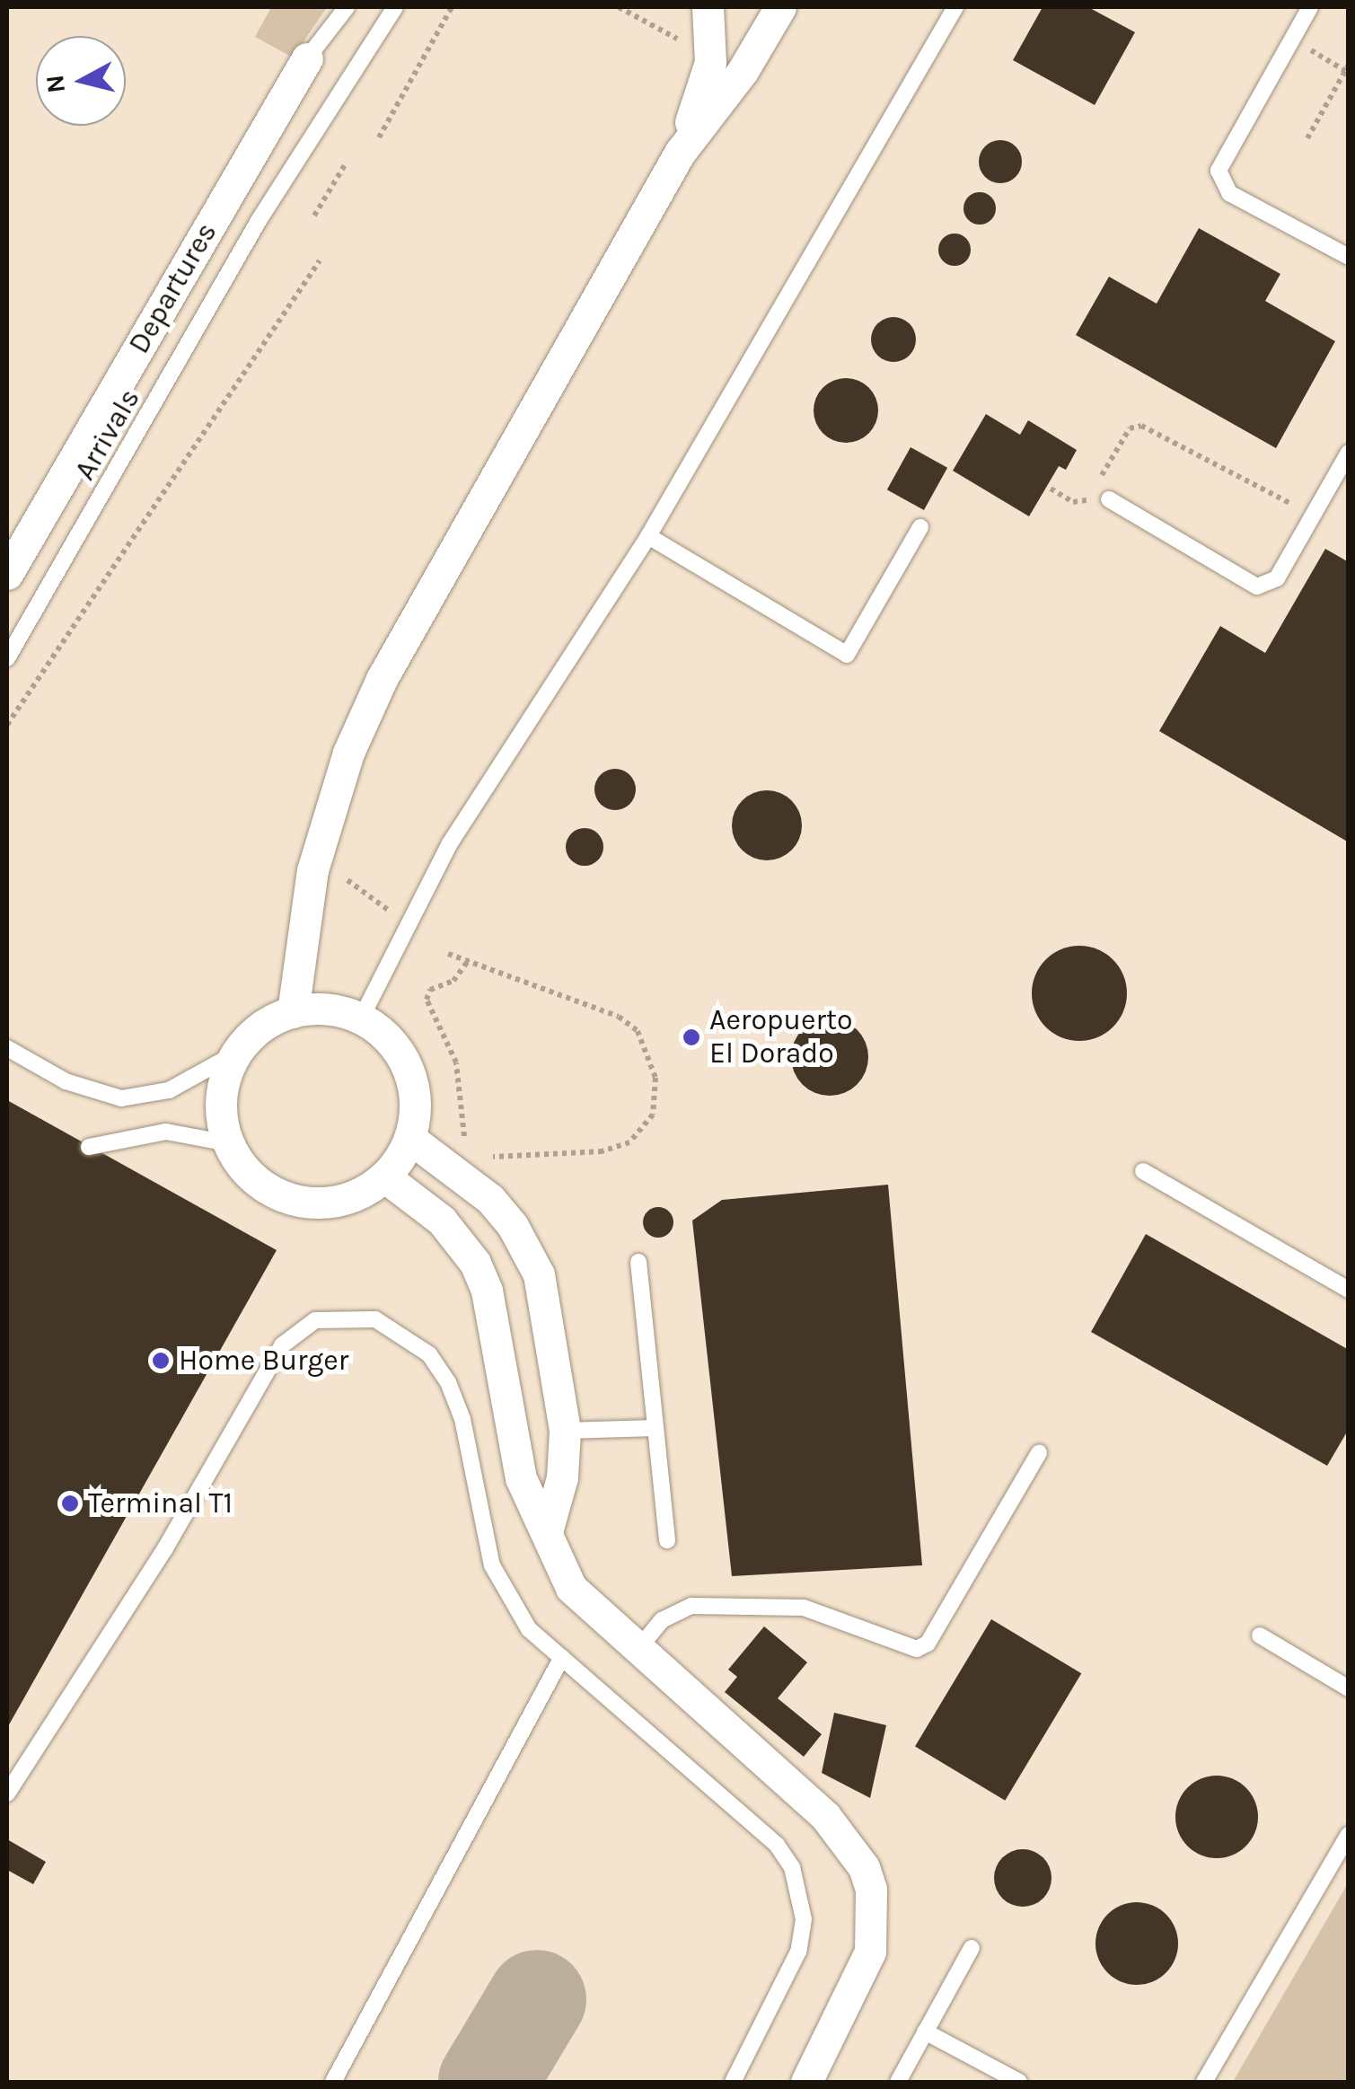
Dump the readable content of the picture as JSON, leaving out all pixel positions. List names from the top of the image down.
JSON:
{
  "streets": {
    "street": ["Departures"],
    "lane": ["Arrivals"]
  },
  "places": ["Aeropuerto El Dorado", "Home Burger", "Terminal T1"],
  "north": "left"
}
